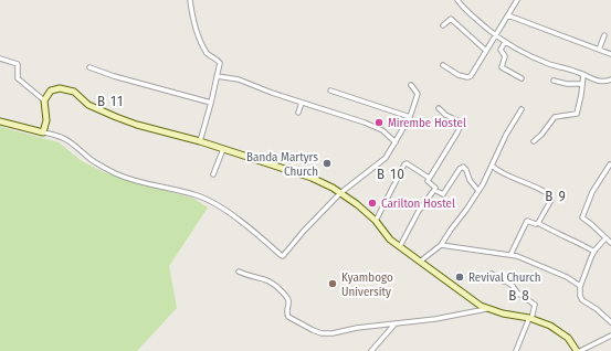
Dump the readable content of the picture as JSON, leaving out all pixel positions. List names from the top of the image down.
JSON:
{
  "districts": [
    "B 11",
    "B 10",
    "B 9",
    "B 8"
  ],
  "places": [
    "Mirembe Hostel",
    "Banda Martyrs Church",
    "Carilton Hostel",
    "Revival Church",
    "Kyambogo University"
  ]
}
